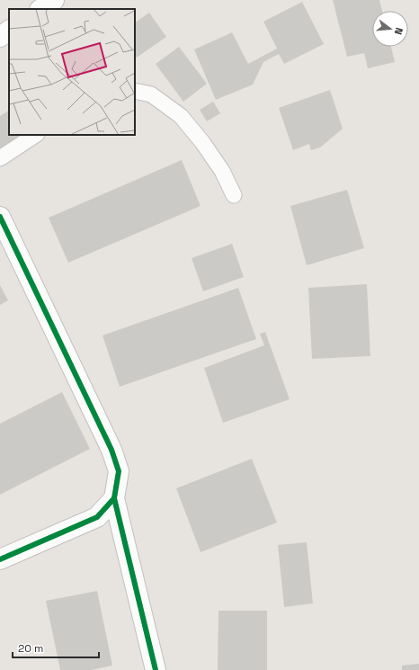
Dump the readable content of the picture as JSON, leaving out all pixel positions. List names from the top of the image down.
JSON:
{
  "scale_bar": "20 m",
  "north": "right"
}
